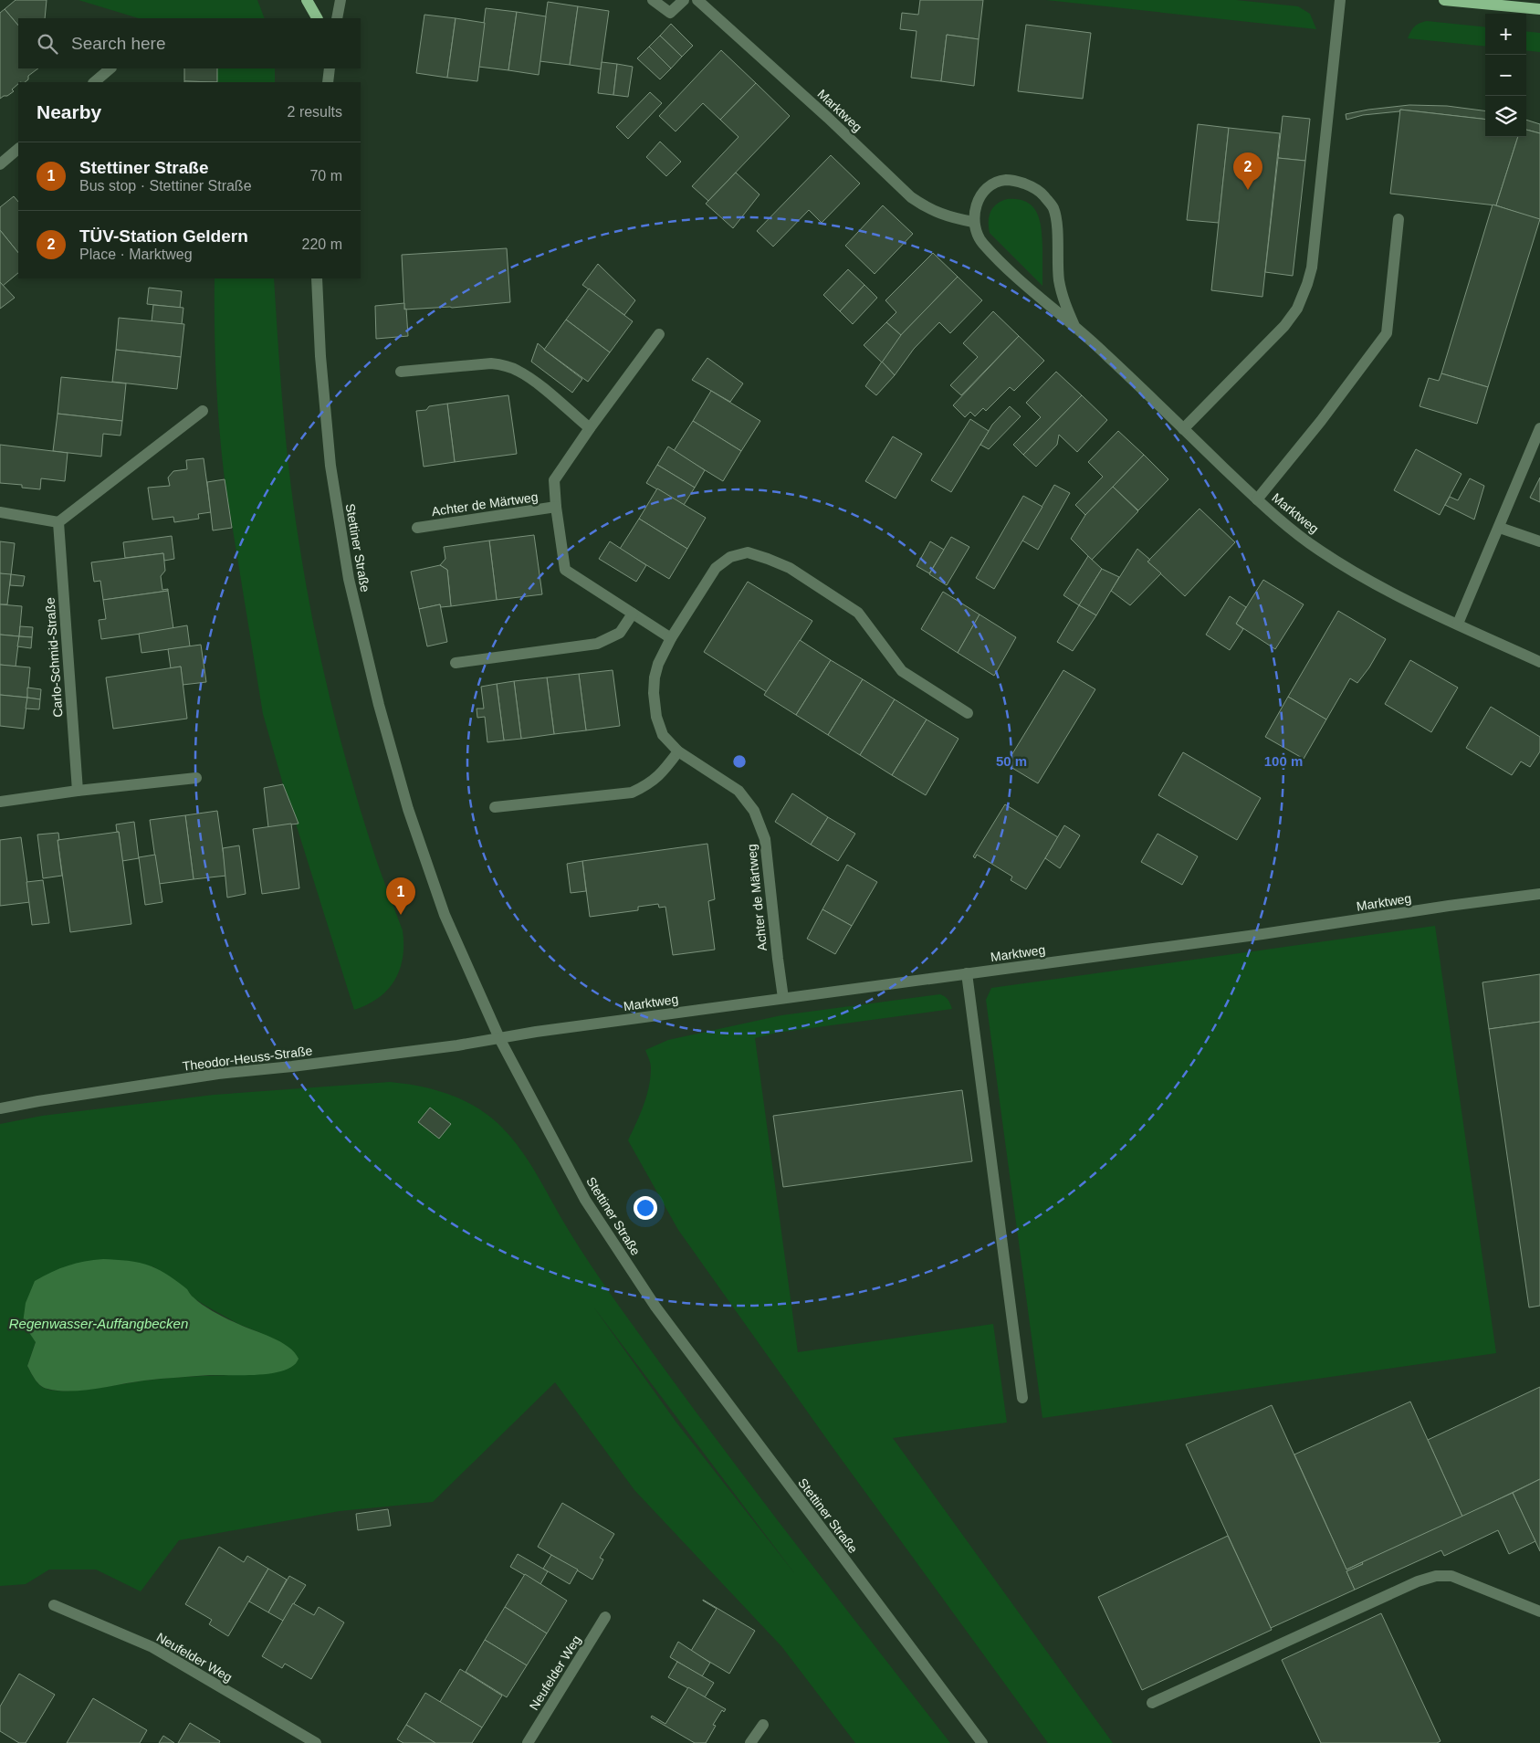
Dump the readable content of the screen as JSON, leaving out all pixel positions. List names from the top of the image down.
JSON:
{
  "streets": {
    "street": [
      "Marktweg",
      "Achter de Märtweg",
      "Stettiner Straße",
      "Carlo-Schmid-Straße",
      "Theodor-Heuss-Straße",
      "Neufelder Weg"
    ]
  },
  "crossings": [
    ["Marktweg", "Achter de Märtweg"],
    ["Marktweg", "Stettiner Straße"],
    ["Marktweg", "Theodor-Heuss-Straße"],
    ["Stettiner Straße", "Theodor-Heuss-Straße"]
  ],
  "water": ["Regenwasser-Auffangbecken"],
  "page": {
    "map_buttons": ["+", "−"],
    "search": "Search here",
    "heading": ["Nearby", "2 results"],
    "list": [
      {
        "mark": "1",
        "name": "Stettiner Straße",
        "note": "Bus stop · Stettiner Straße",
        "value": "70 m"
      },
      {
        "mark": "2",
        "name": "TÜV-Station Geldern",
        "note": "Place · Marktweg",
        "value": "220 m"
      }
    ],
    "pins": ["2", "1"]
  },
  "rings": ["50 m", "100 m"]
}
